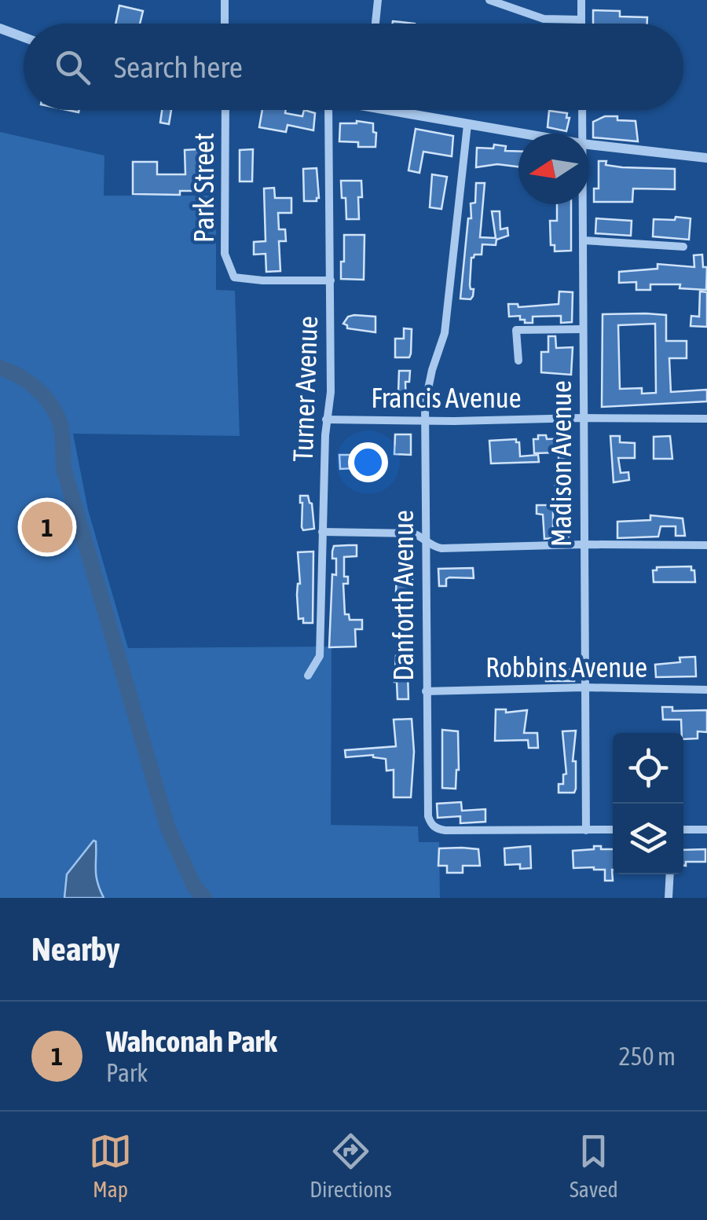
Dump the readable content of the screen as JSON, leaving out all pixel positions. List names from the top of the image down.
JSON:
{
  "streets": {
    "street": [
      "Park Street",
      "Turner Avenue",
      "Francis Avenue",
      "Madison Avenue",
      "Danforth Avenue",
      "Robbins Avenue"
    ]
  },
  "crossings": [
    ["Park Street", "Turner Avenue"],
    ["Turner Avenue", "Francis Avenue"],
    ["Francis Avenue", "Madison Avenue"],
    ["Francis Avenue", "Danforth Avenue"],
    ["Madison Avenue", "Danforth Avenue"],
    ["Madison Avenue", "Robbins Avenue"],
    ["Danforth Avenue", "Robbins Avenue"]
  ],
  "north": "left",
  "page": {
    "search": "Search here",
    "pins": "1",
    "heading": "Nearby",
    "list": [
      {
        "mark": "1",
        "name": "Wahconah Park",
        "note": "Park",
        "value": "250 m"
      }
    ],
    "nav": ["Map", "Directions", "Saved"]
  }
}
